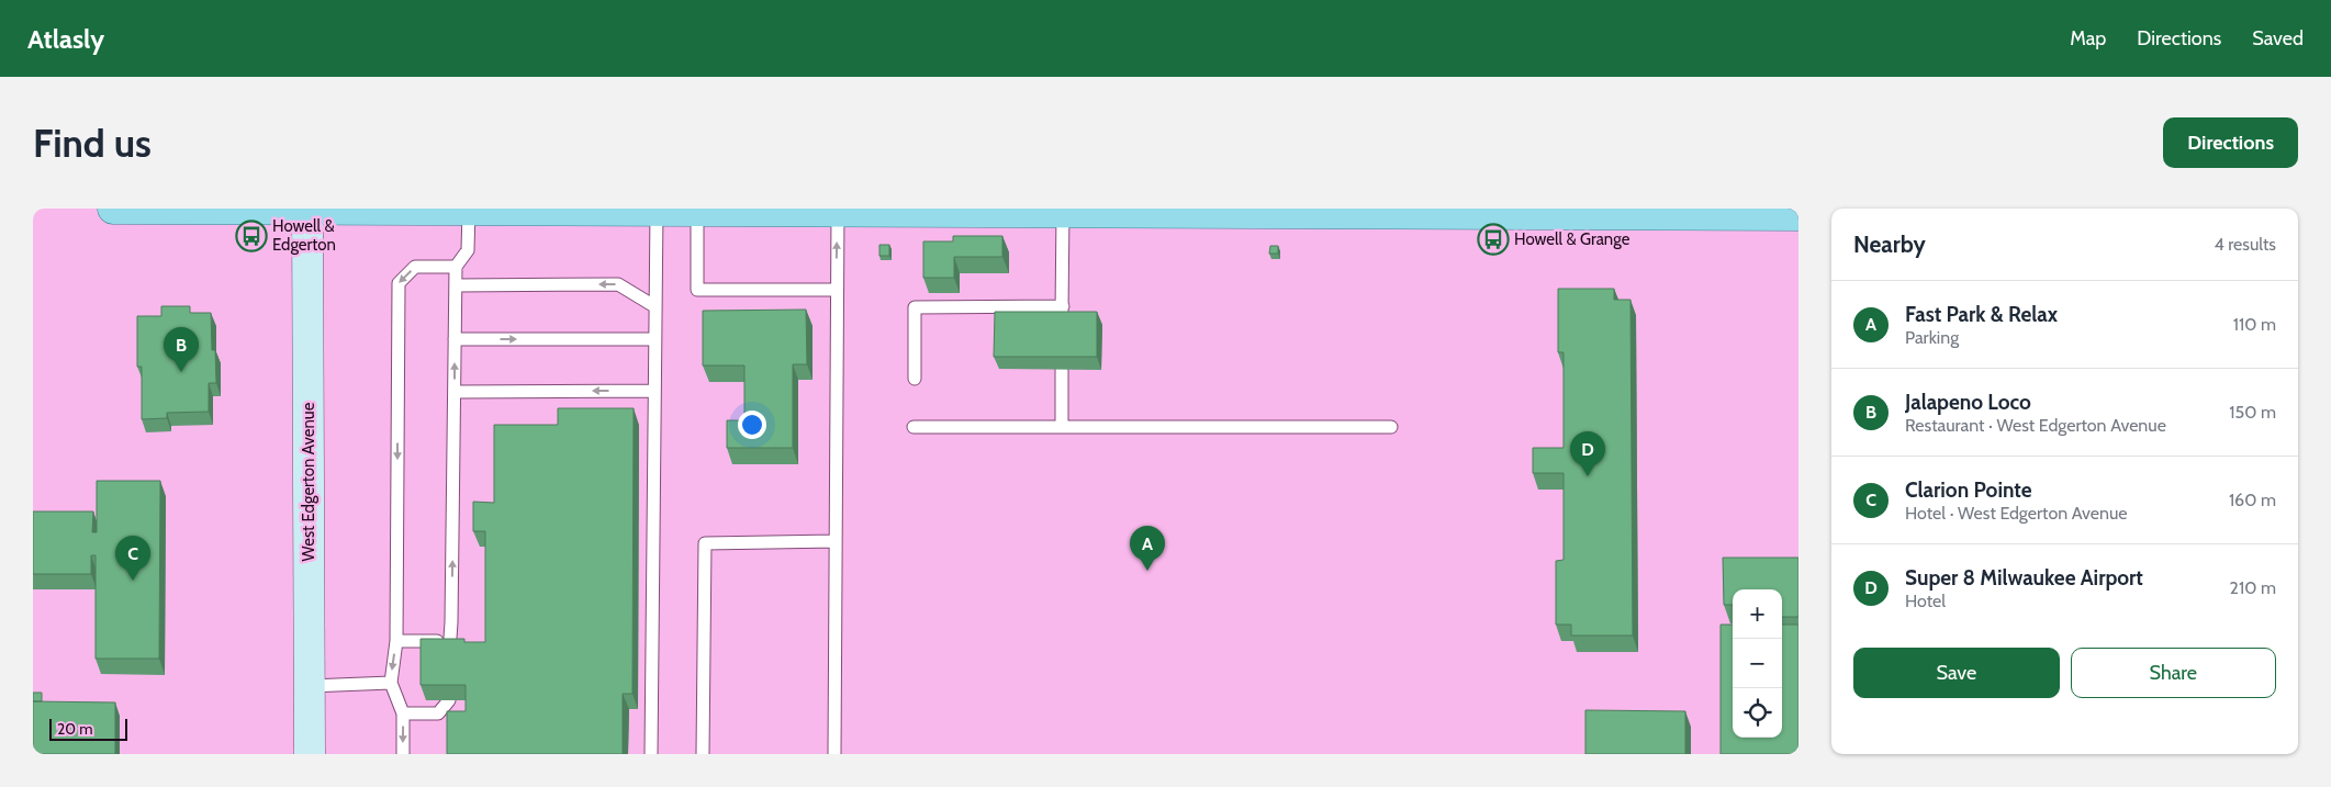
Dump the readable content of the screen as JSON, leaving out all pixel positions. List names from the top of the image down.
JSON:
{
  "streets": {
    "street": ["West Edgerton Avenue"]
  },
  "places": {
    "bus stop": ["Howell & Edgerton", "Howell & Grange"]
  },
  "scale_bar": "20 m",
  "page": {
    "header": "Atlasly",
    "nav": ["Map", "Directions", "Saved"],
    "buttons": [
      "Directions",
      ["Save", "Share"]
    ],
    "title": "Find us",
    "heading": ["Nearby", "4 results"],
    "list": [
      {
        "mark": "A",
        "name": "Fast Park & Relax",
        "note": "Parking",
        "value": "110 m"
      },
      {
        "mark": "B",
        "name": "Jalapeno Loco",
        "note": "Restaurant · West Edgerton Avenue",
        "value": "150 m"
      },
      {
        "mark": "C",
        "name": "Clarion Pointe",
        "note": "Hotel · West Edgerton Avenue",
        "value": "160 m"
      },
      {
        "mark": "D",
        "name": "Super 8 Milwaukee Airport",
        "note": "Hotel",
        "value": "210 m"
      }
    ],
    "pins": [
      "B",
      "D",
      "A",
      "C"
    ],
    "map_buttons": ["+", "−"],
    "scale": "20 m"
  }
}
